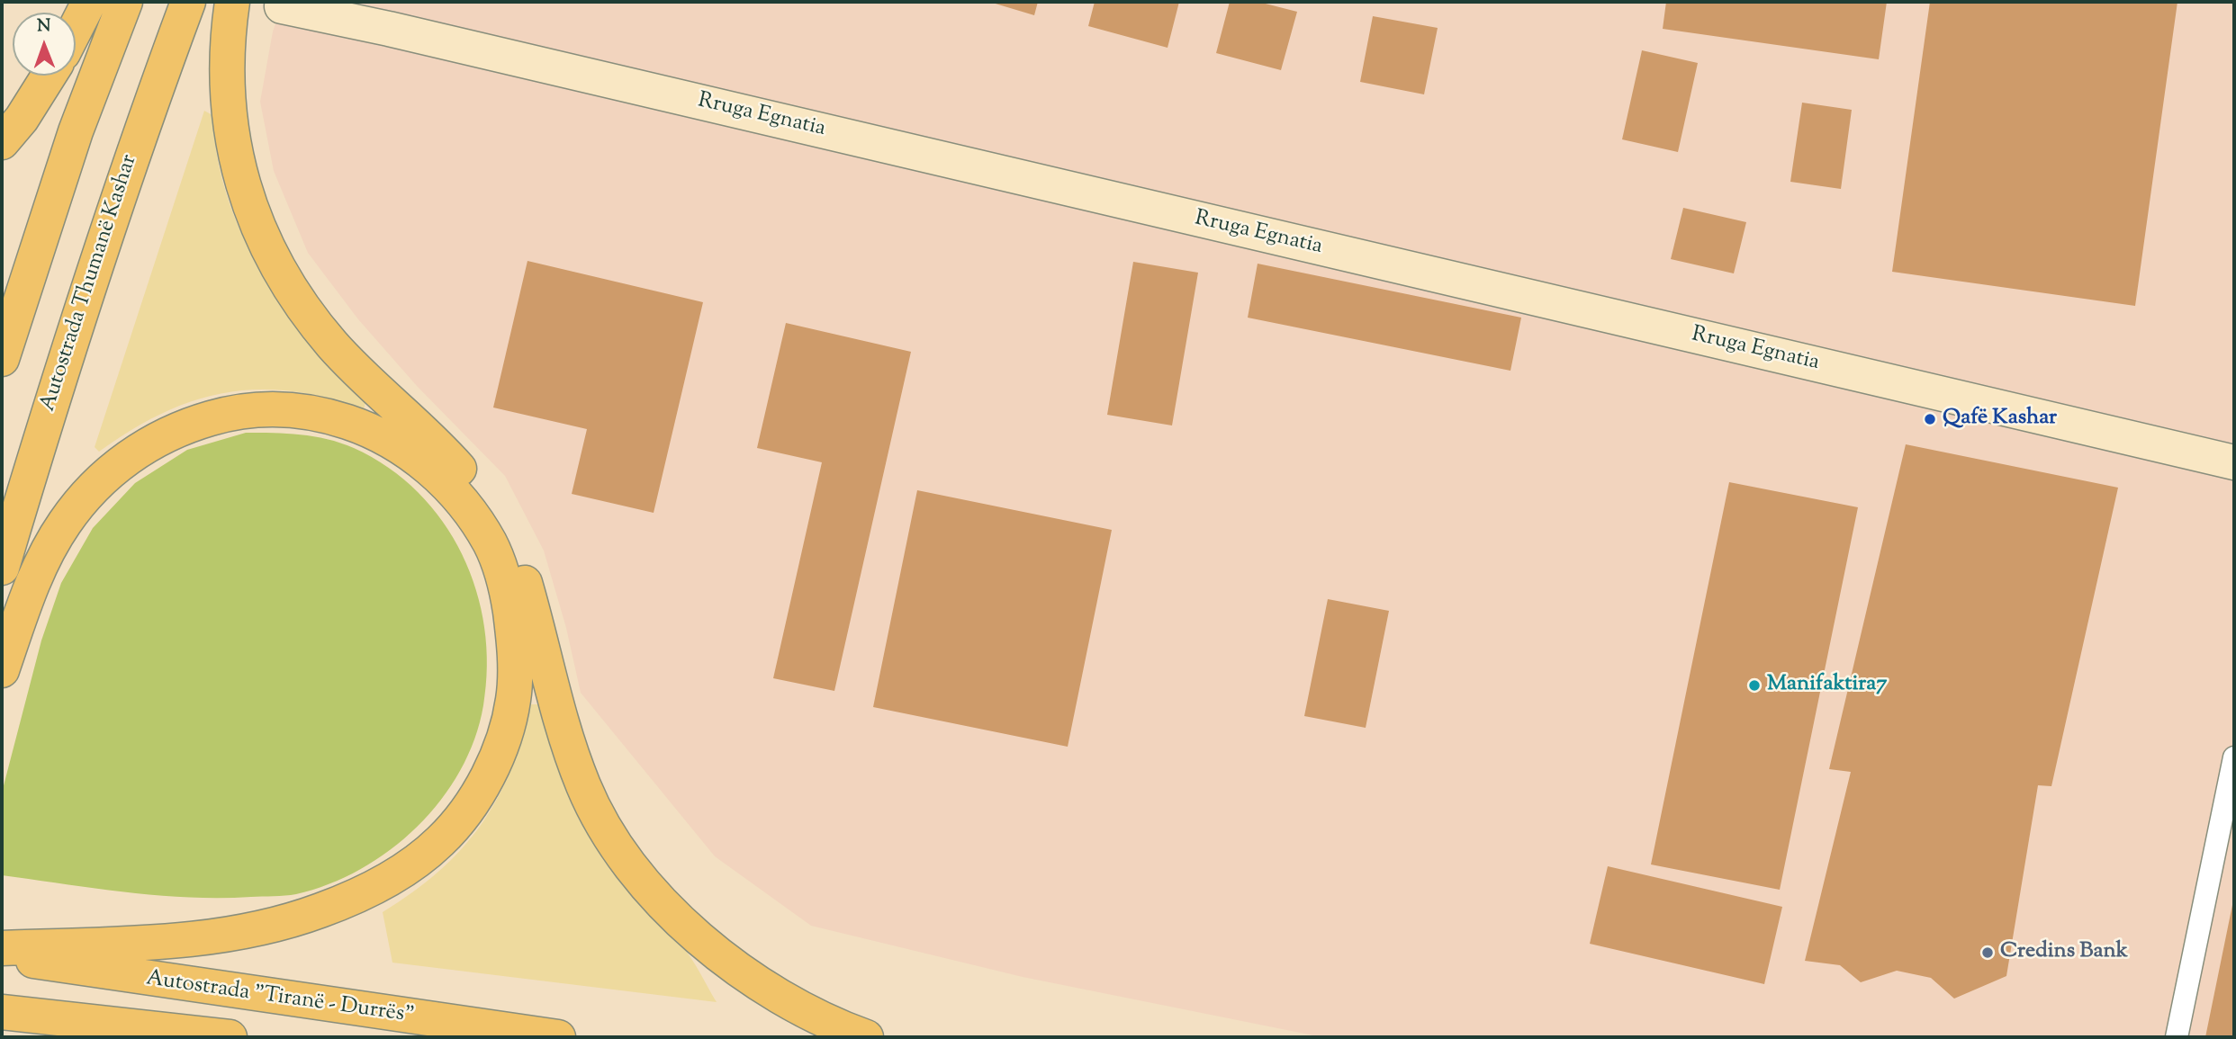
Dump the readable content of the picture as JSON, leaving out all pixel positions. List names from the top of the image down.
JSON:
{
  "streets": {
    "highway": ["Autostrada Thumanë Kashar", "Autostrada \"Tiranë - Durrës\""],
    "main road": ["Rruga Egnatia"]
  },
  "places": ["Qafë Kashar", "Manifaktira7", "Credins Bank"],
  "north": "top"
}
